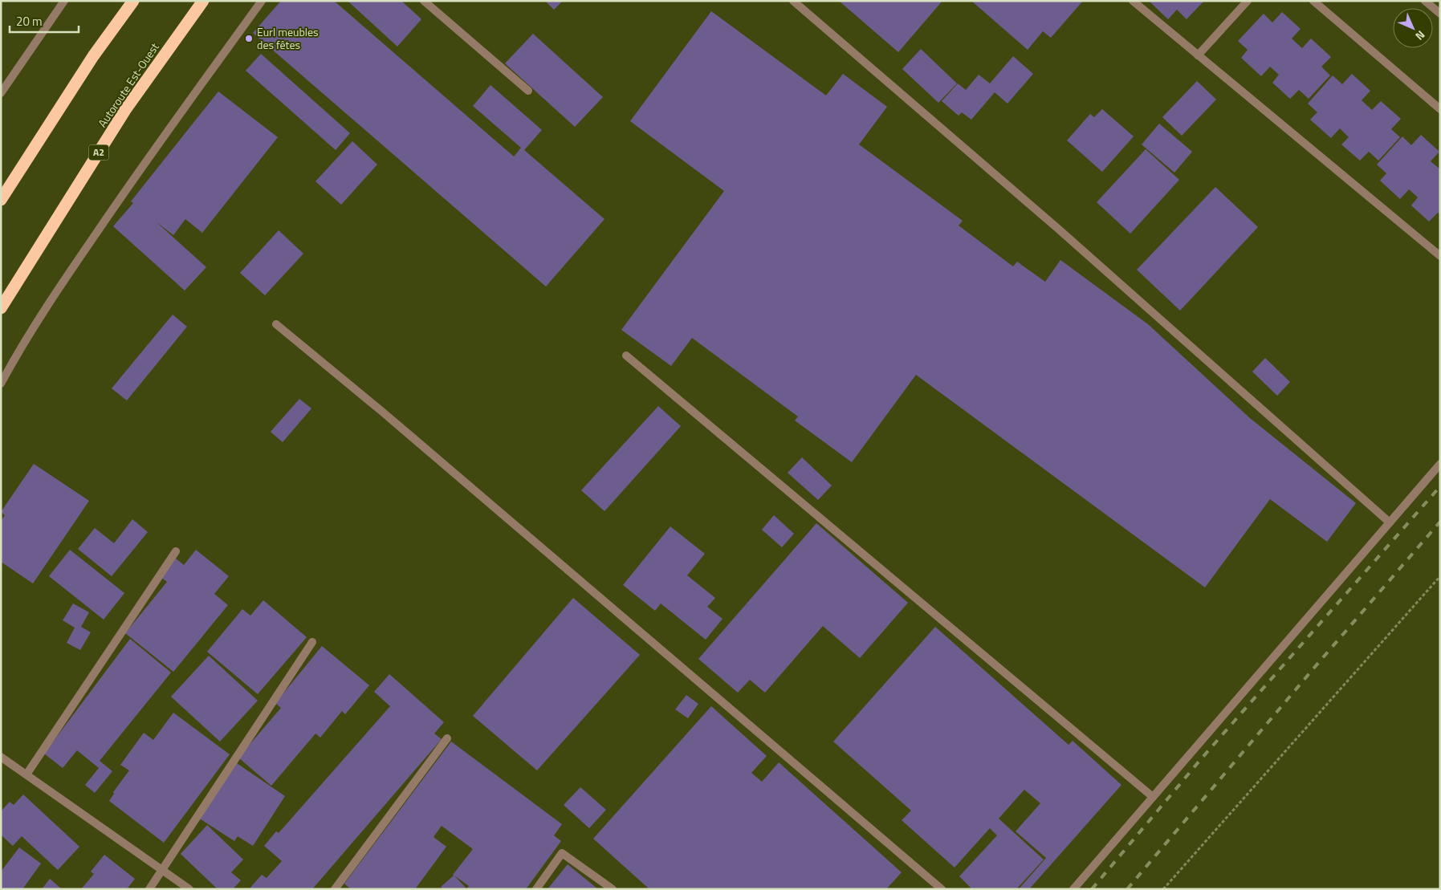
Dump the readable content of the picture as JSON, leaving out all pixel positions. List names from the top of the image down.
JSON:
{
  "streets": {
    "highway": ["Autoroute Est-Ouest", "A2"]
  },
  "places": ["Eurl meubles des fêtes"],
  "scale_bar": "20 m",
  "north": "bottom right"
}
